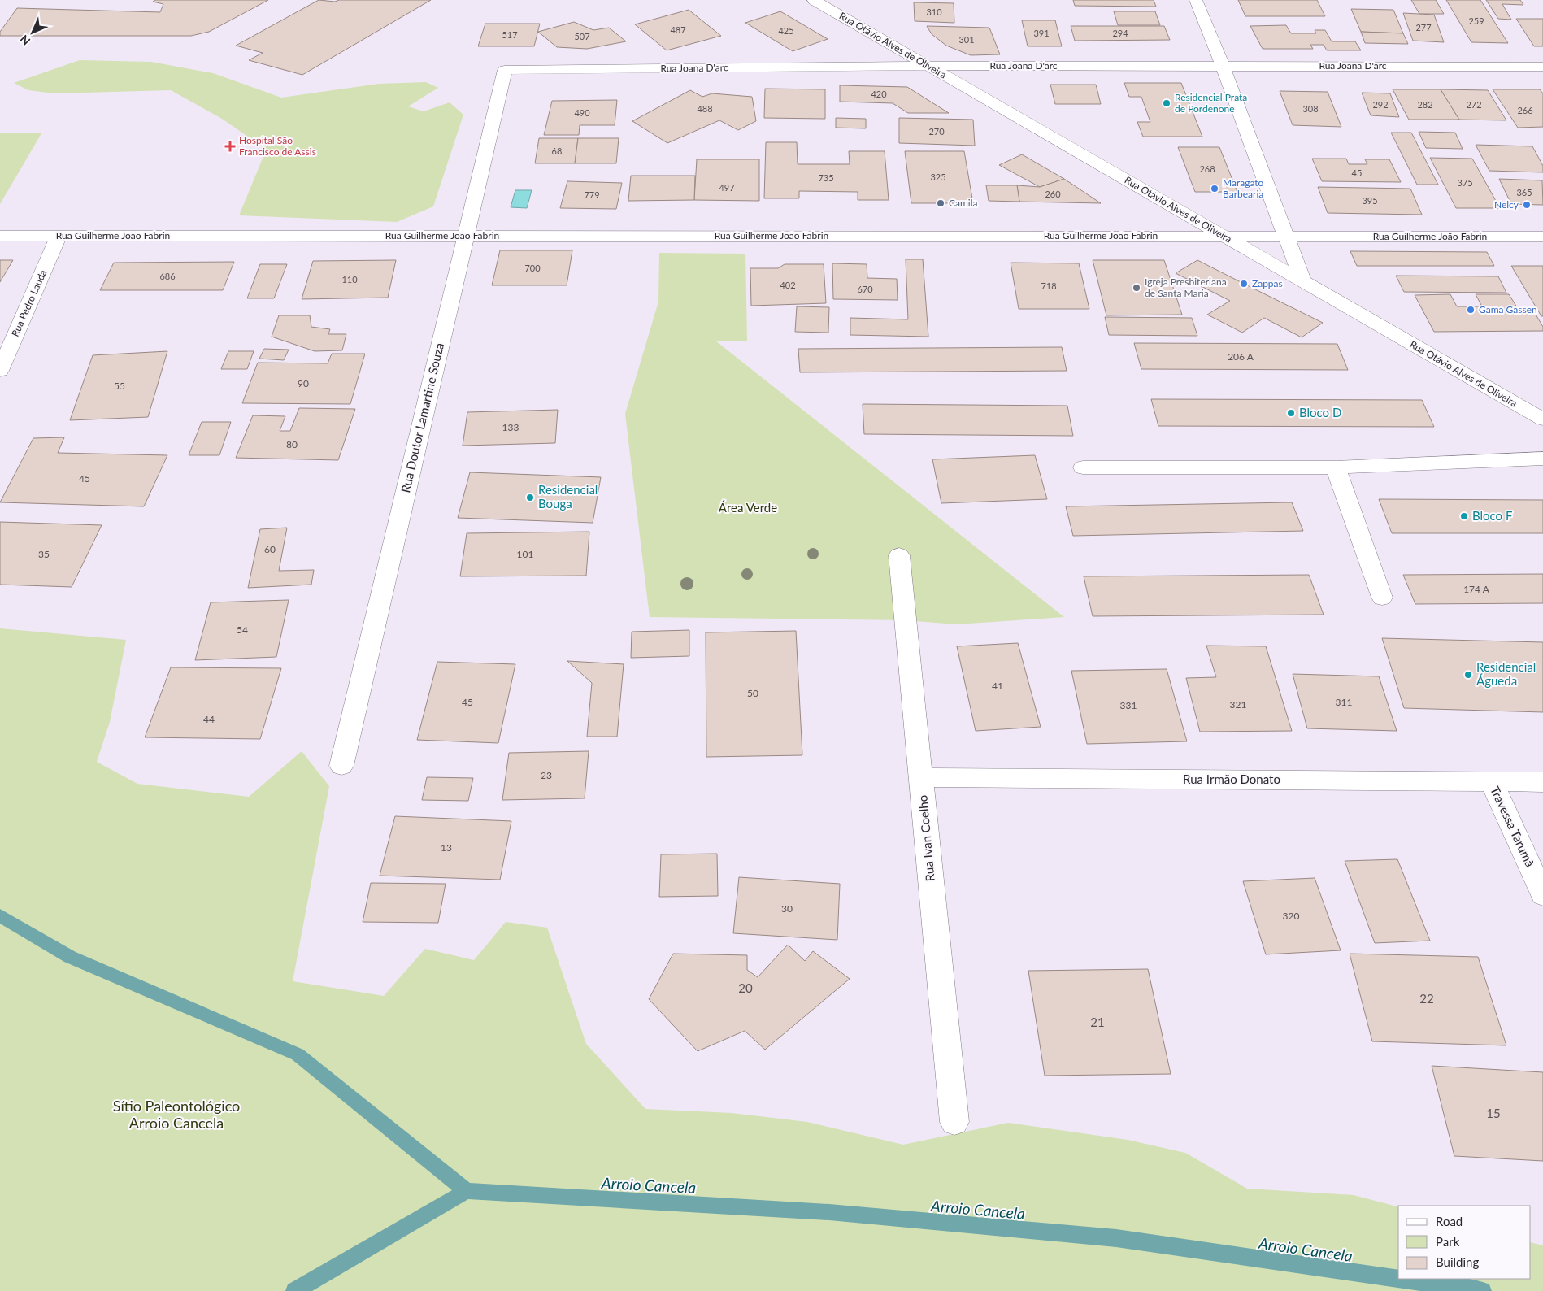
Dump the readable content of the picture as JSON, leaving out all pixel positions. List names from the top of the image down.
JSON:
{
  "streets": {
    "street": [
      "Rua Otávio Alves de Oliveira",
      "Rua Joana D'arc",
      "Rua Guilherme João Fabrin",
      "Rua Pedro Lauda",
      "Rua Doutor Lamartine Souza",
      "Rua Irmão Donato",
      "Travessa Tarumã",
      "Rua Ivan Coelho"
    ]
  },
  "crossings": [
    ["Rua Otávio Alves de Oliveira", "Rua Joana D'arc"],
    ["Rua Otávio Alves de Oliveira", "Rua Guilherme João Fabrin"],
    ["Rua Joana D'arc", "Rua Doutor Lamartine Souza"],
    ["Rua Guilherme João Fabrin", "Rua Pedro Lauda"],
    ["Rua Guilherme João Fabrin", "Rua Doutor Lamartine Souza"],
    ["Rua Irmão Donato", "Travessa Tarumã"],
    ["Rua Irmão Donato", "Rua Ivan Coelho"]
  ],
  "water": ["Arroio Cancela"],
  "parks": ["Área Verde", "Sítio Paleontológico Arroio Cancela"],
  "places": {
    "other": [
      "Residencial Prata de Pordenone",
      "Maragato Barbearia",
      "Camila",
      "Nelcy",
      "Zappas",
      "Igreja Presbiteriana de Santa Maria",
      "Gama Gassen",
      "Bloco D",
      "Residencial Bouga",
      "Bloco F",
      "Residencial Águeda"
    ],
    "health": ["Hospital São Francisco de Assis"]
  },
  "house_numbers": [
    "310",
    "259",
    "277",
    "487",
    "425",
    "391",
    "294",
    "517",
    "507",
    "301",
    "420",
    "292",
    "282",
    "272",
    "488",
    "308",
    "266",
    "490",
    "270",
    "68",
    "268",
    "45",
    "325",
    "735",
    "375",
    "497",
    "365",
    "260",
    "779",
    "395",
    "700",
    "686",
    "110",
    "402",
    "718",
    "670",
    "206 A",
    "90",
    "55",
    "133",
    "80",
    "45",
    "60",
    "35",
    "101",
    "174 A",
    "54",
    "41",
    "50",
    "45",
    "311",
    "321",
    "331",
    "44",
    "23",
    "13",
    "30",
    "320",
    "20",
    "22",
    "21",
    "15"
  ],
  "legend": ["Road", "Park", "Building"],
  "north": "bottom left"
}
